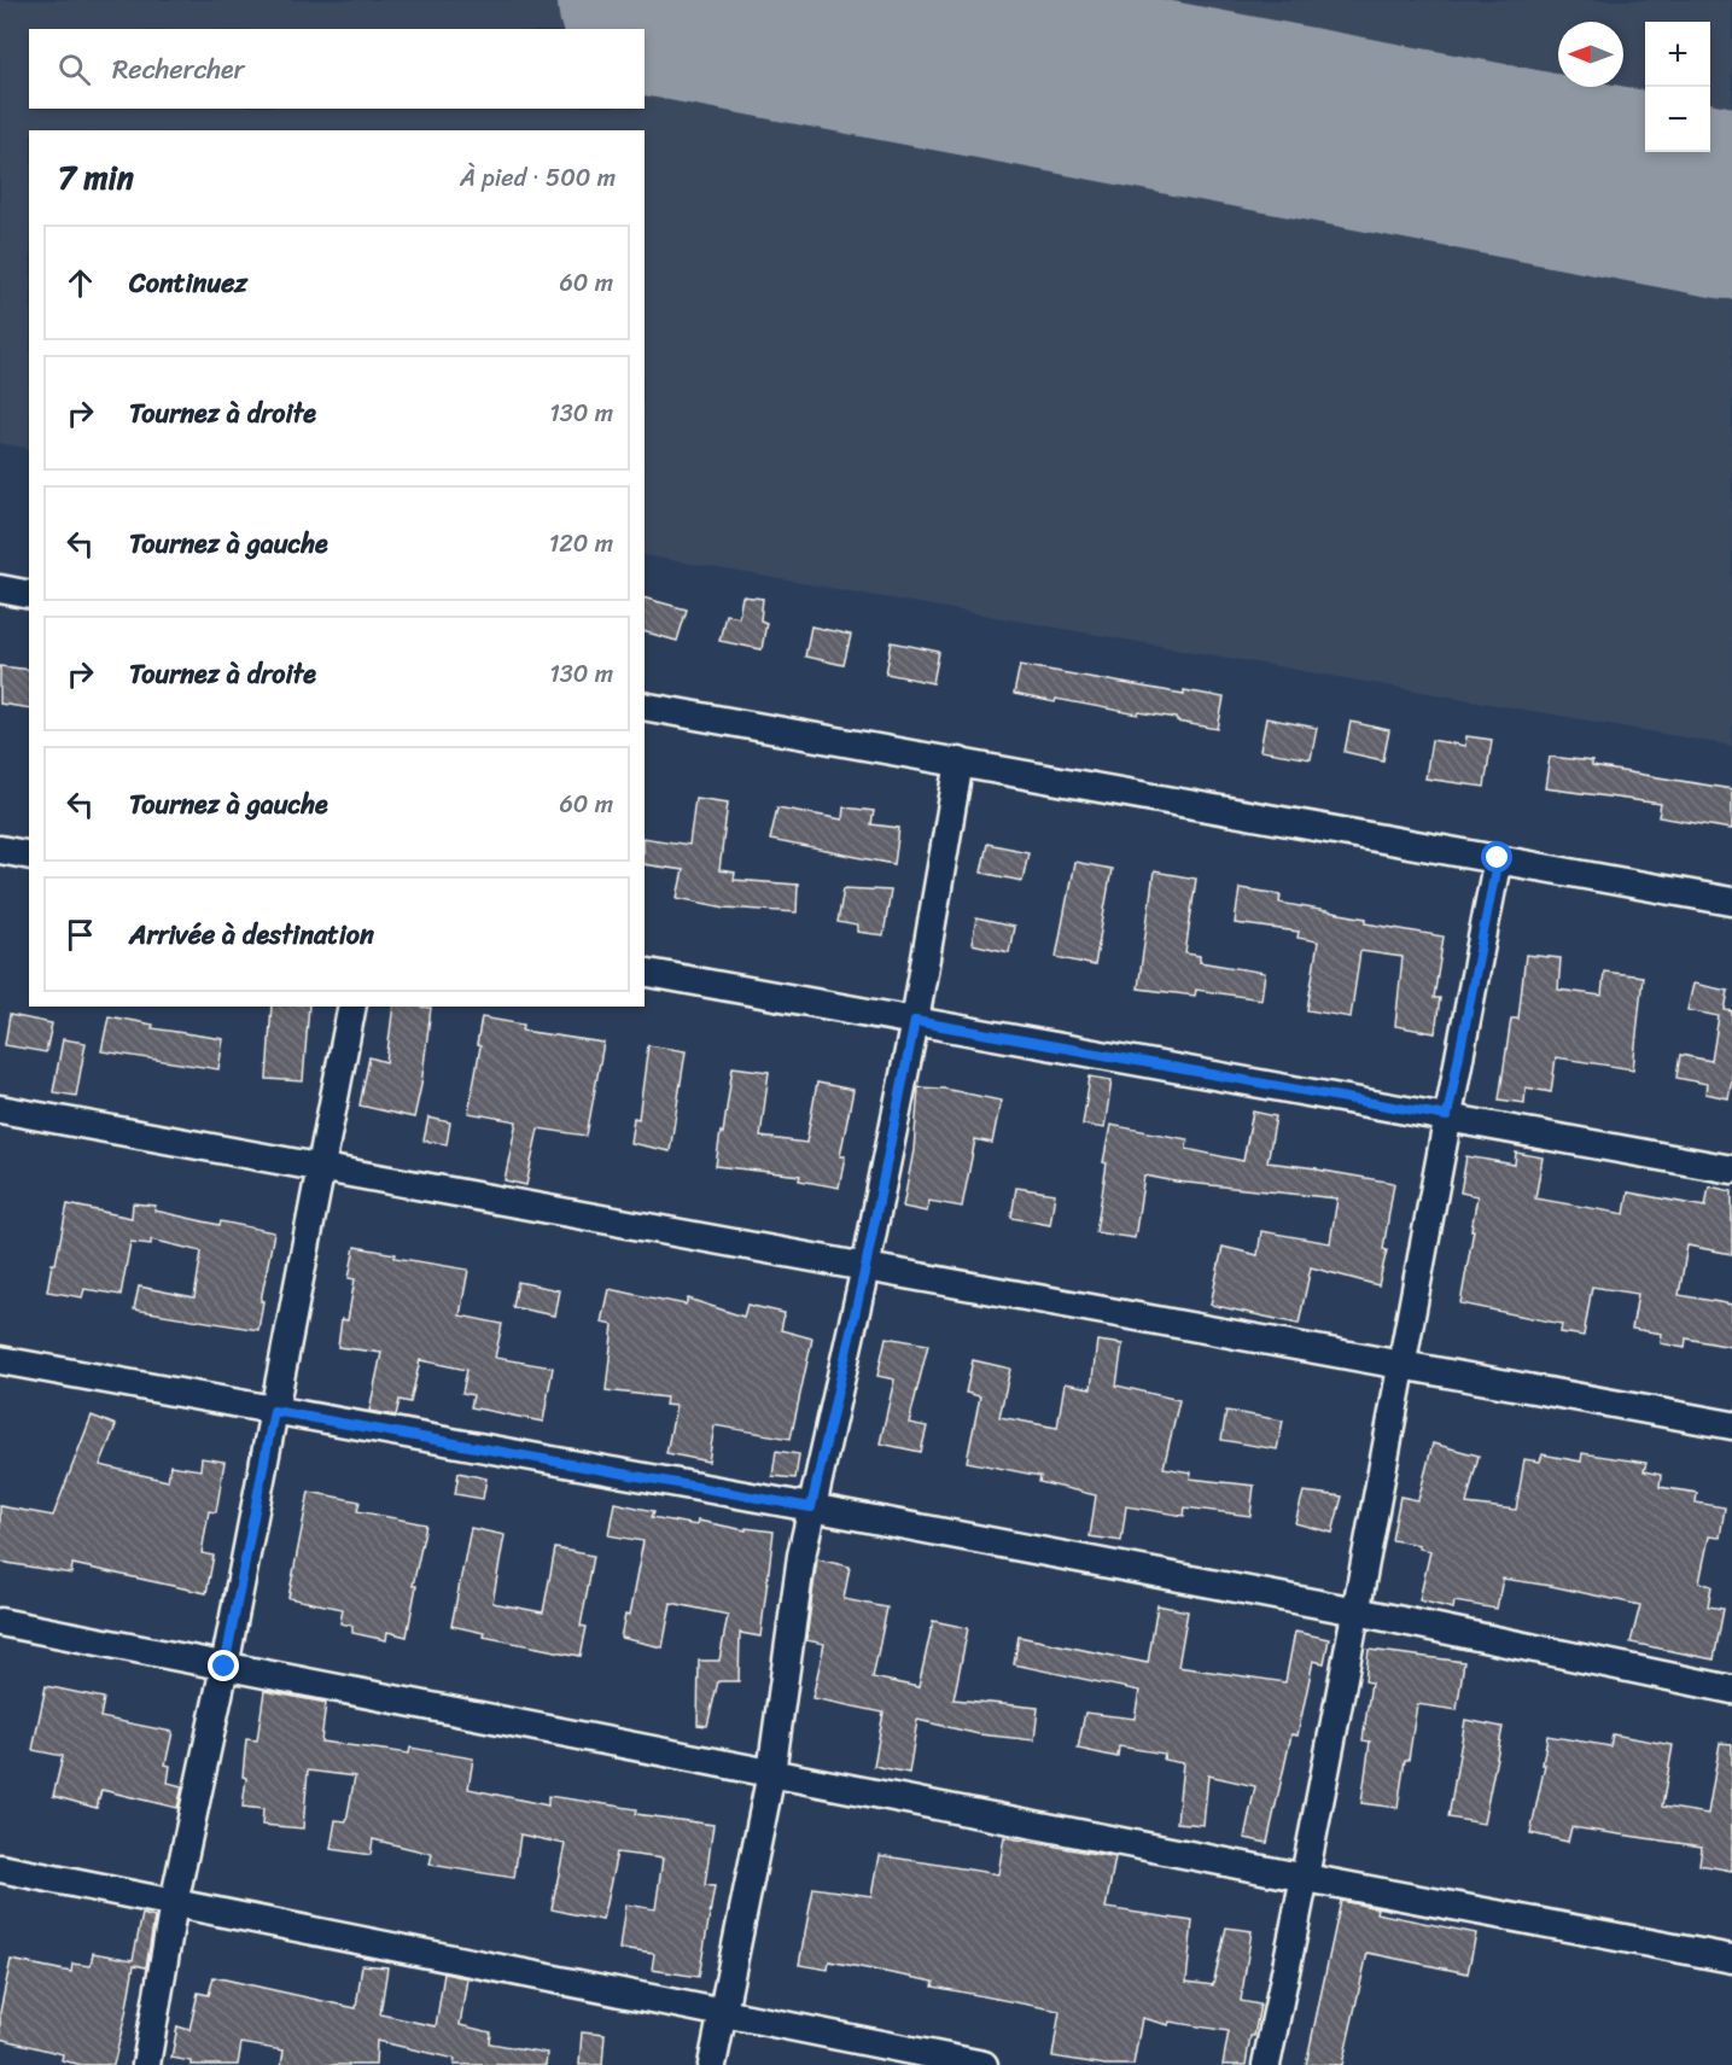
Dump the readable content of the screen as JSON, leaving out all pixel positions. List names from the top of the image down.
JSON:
{
  "north": "left",
  "page": {
    "map_buttons": ["+", "−"],
    "search": "Rechercher",
    "heading": ["7 min", "À pied · 500 m"],
    "list": [
      ["Continuez", "60 m"],
      ["Tournez à droite", "130 m"],
      ["Tournez à gauche", "120 m"],
      ["Tournez à droite", "130 m"],
      ["Tournez à gauche", "60 m"],
      "Arrivée à destination"
    ]
  }
}
